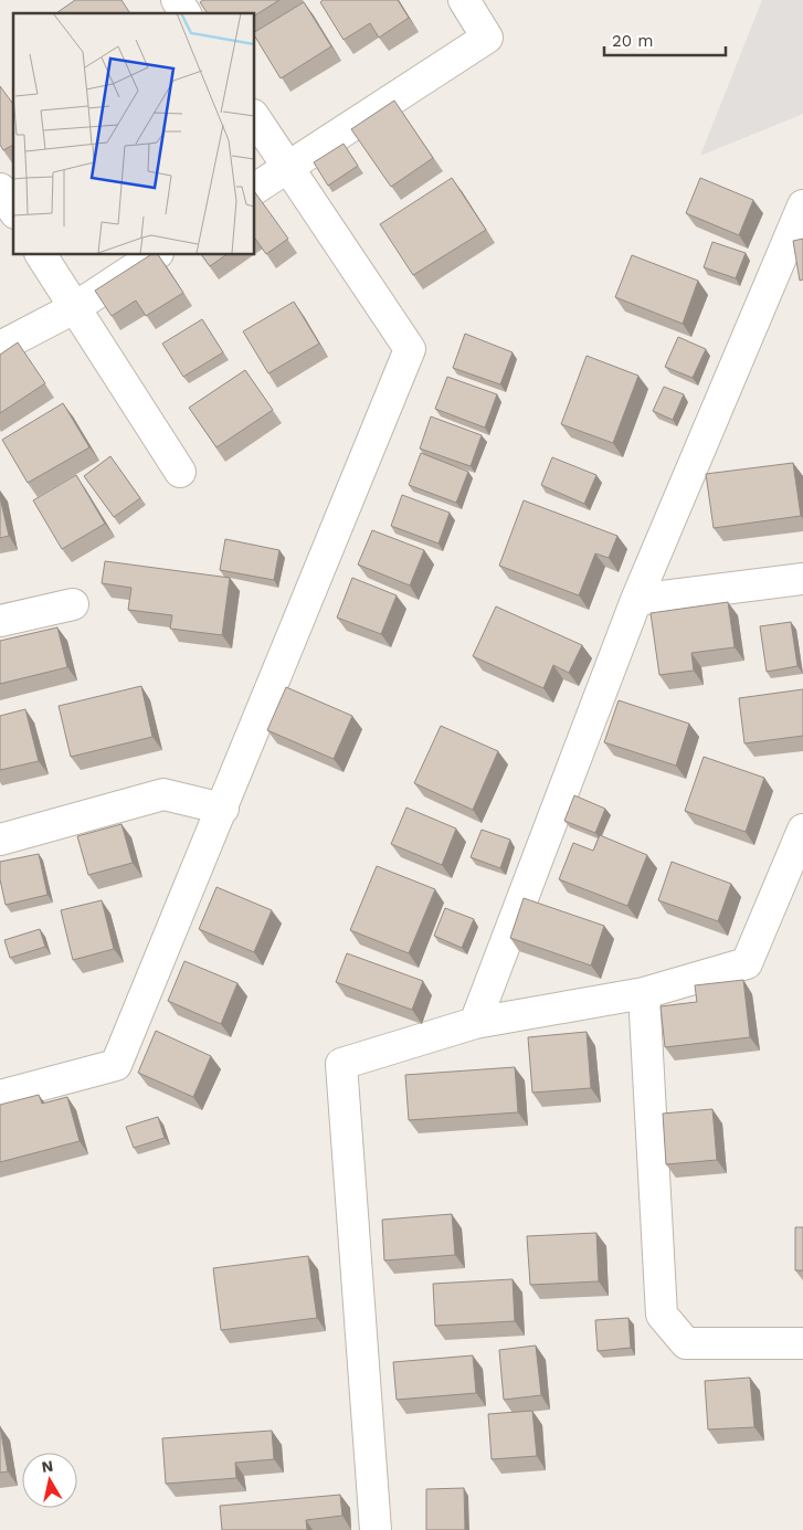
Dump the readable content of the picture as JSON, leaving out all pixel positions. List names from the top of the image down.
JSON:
{
  "scale_bar": "20 m",
  "north": "top"
}
